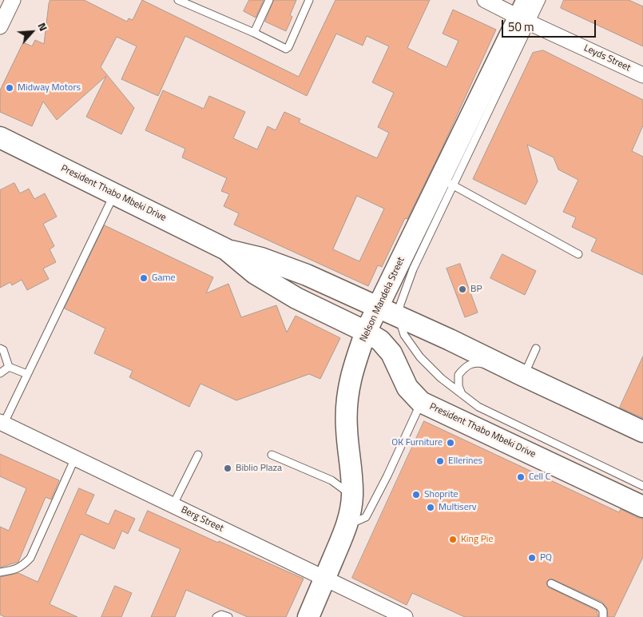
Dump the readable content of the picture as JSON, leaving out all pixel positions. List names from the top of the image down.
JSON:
{
  "streets": {
    "street": [
      "Leyds Street",
      "President Thabo Mbeki Drive",
      "Nelson Mandela Street",
      "Berg Street"
    ]
  },
  "crossings": [
    ["Leyds Street", "Nelson Mandela Street"],
    ["President Thabo Mbeki Drive", "Nelson Mandela Street"],
    ["Nelson Mandela Street", "Berg Street"]
  ],
  "places": [
    "Midway Motors",
    "Game",
    "BP",
    "OK Furniture",
    "Ellerines",
    "Biblio Plaza",
    "Cell C",
    "Shoprite",
    "Multiserv",
    "King Pie",
    "PQ"
  ],
  "scale_bar": "50 m",
  "north": "top right"
}
